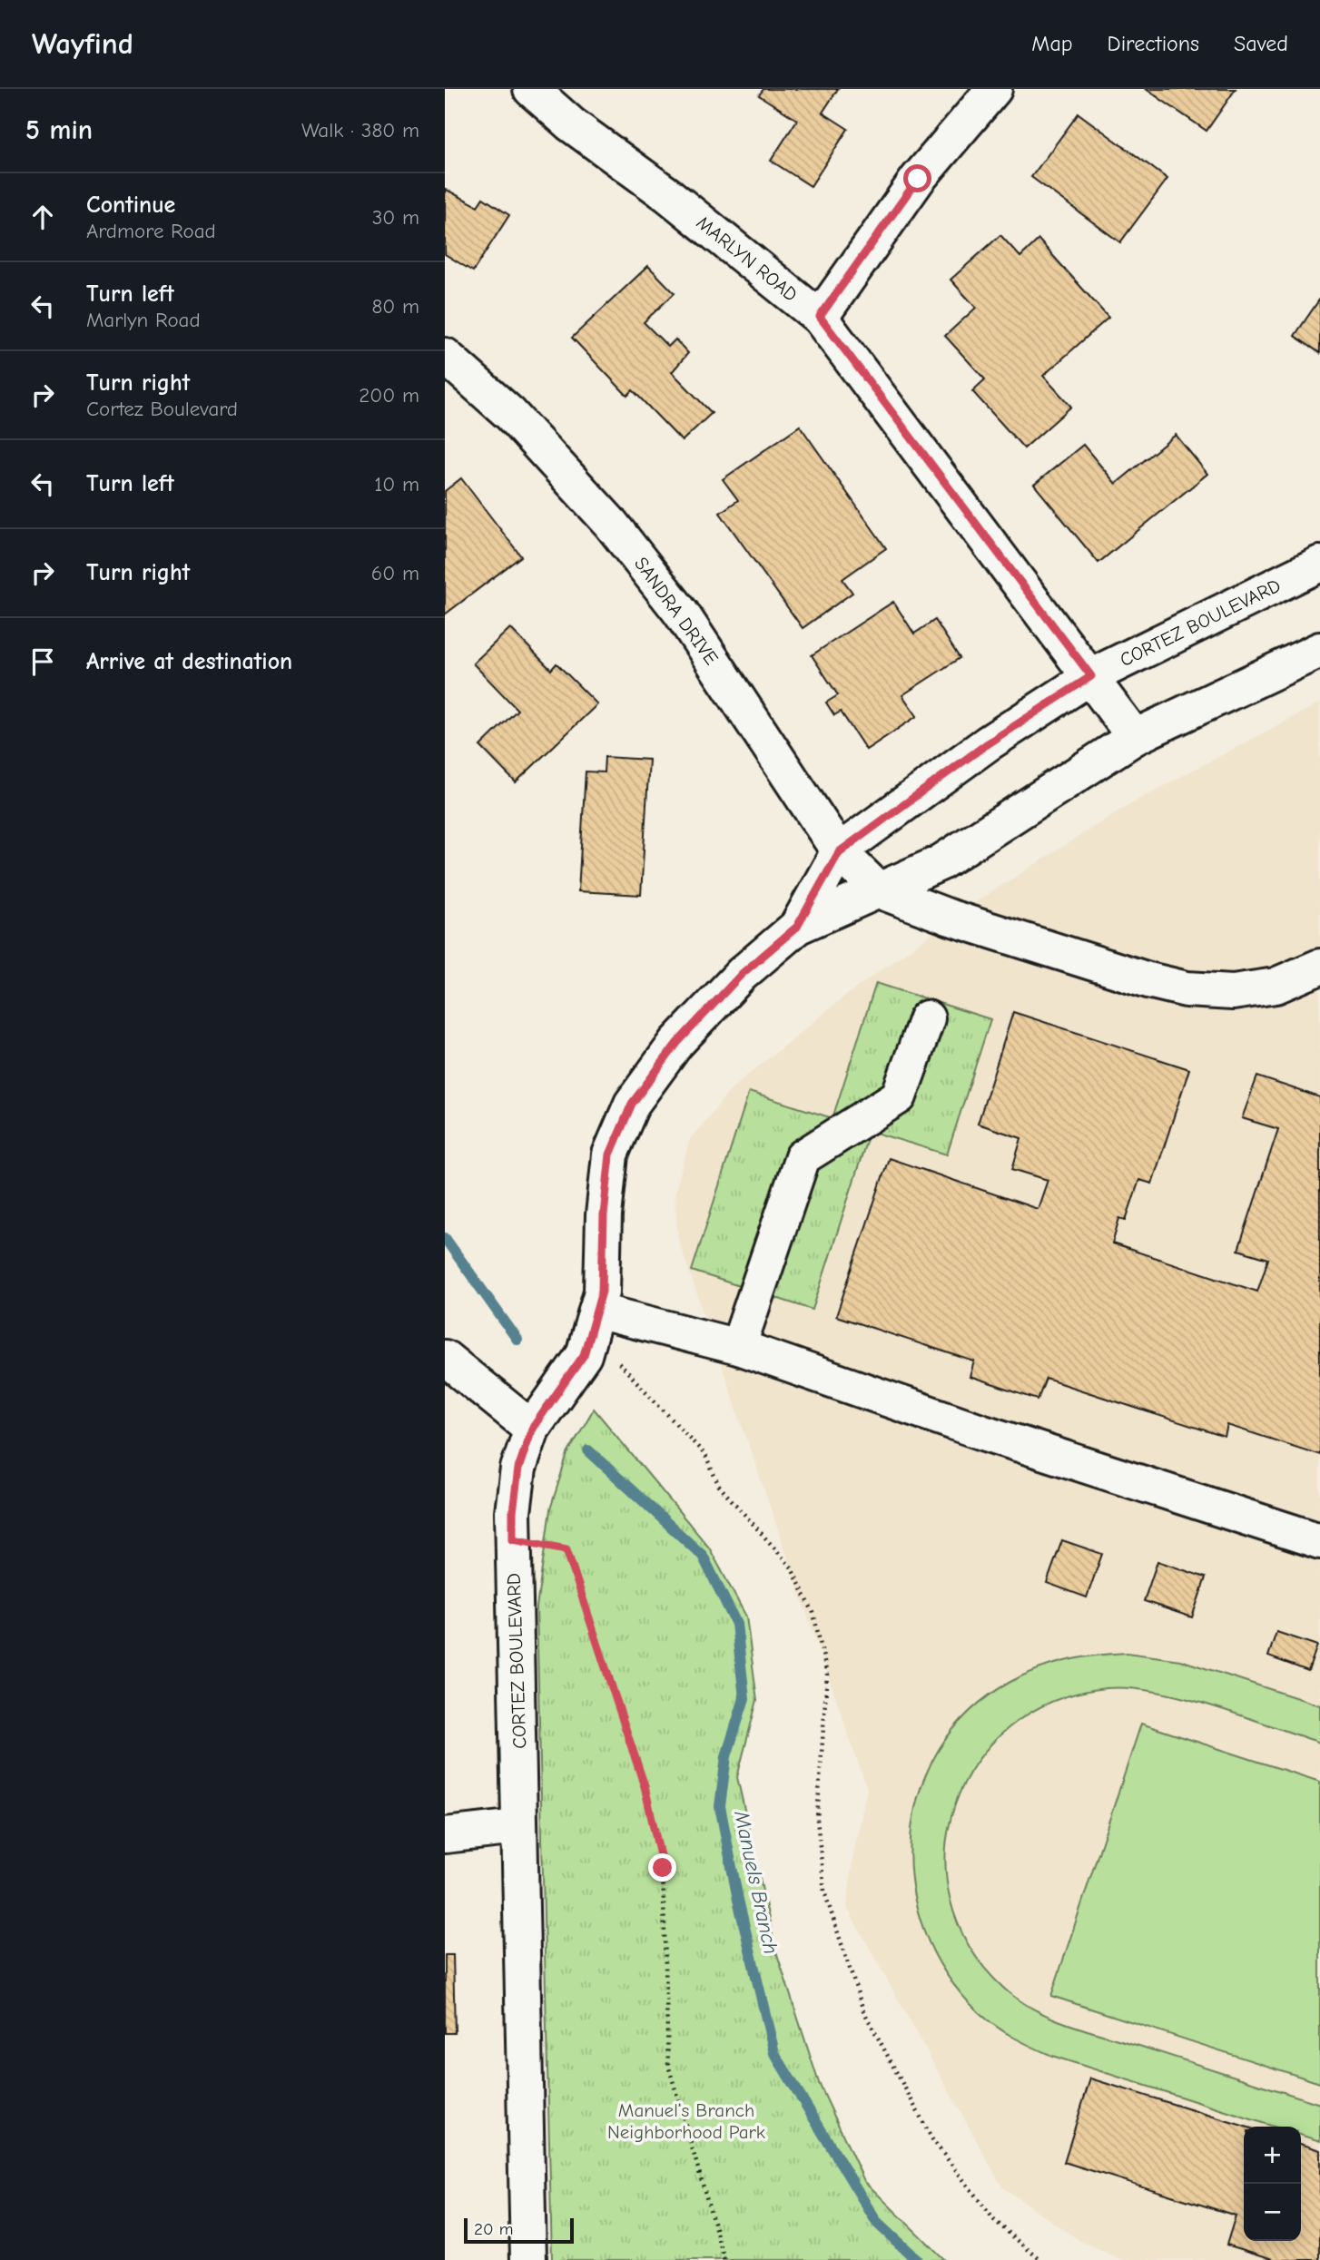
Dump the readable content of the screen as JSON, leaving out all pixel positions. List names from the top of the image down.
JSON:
{
  "streets": {
    "street": ["MARLYN ROAD", "SANDRA DRIVE", "CORTEZ BOULEVARD"]
  },
  "crossings": [
    ["MARLYN ROAD", "CORTEZ BOULEVARD"],
    ["SANDRA DRIVE", "CORTEZ BOULEVARD"]
  ],
  "water": ["Manuels Branch"],
  "parks": ["Manuel’s Branch Neighborhood Park"],
  "scale_bar": "20 m",
  "page": {
    "header": "Wayfind",
    "nav": ["Map", "Directions", "Saved"],
    "heading": ["5 min", "Walk · 380 m"],
    "list": [
      ["Continue", "Ardmore Road", "30 m"],
      ["Turn left", "Marlyn Road", "80 m"],
      ["Turn right", "Cortez Boulevard", "200 m"],
      ["Turn left", "10 m"],
      ["Turn right", "60 m"],
      "Arrive at destination"
    ],
    "map_buttons": ["+", "−"],
    "scale": "20 m"
  }
}
